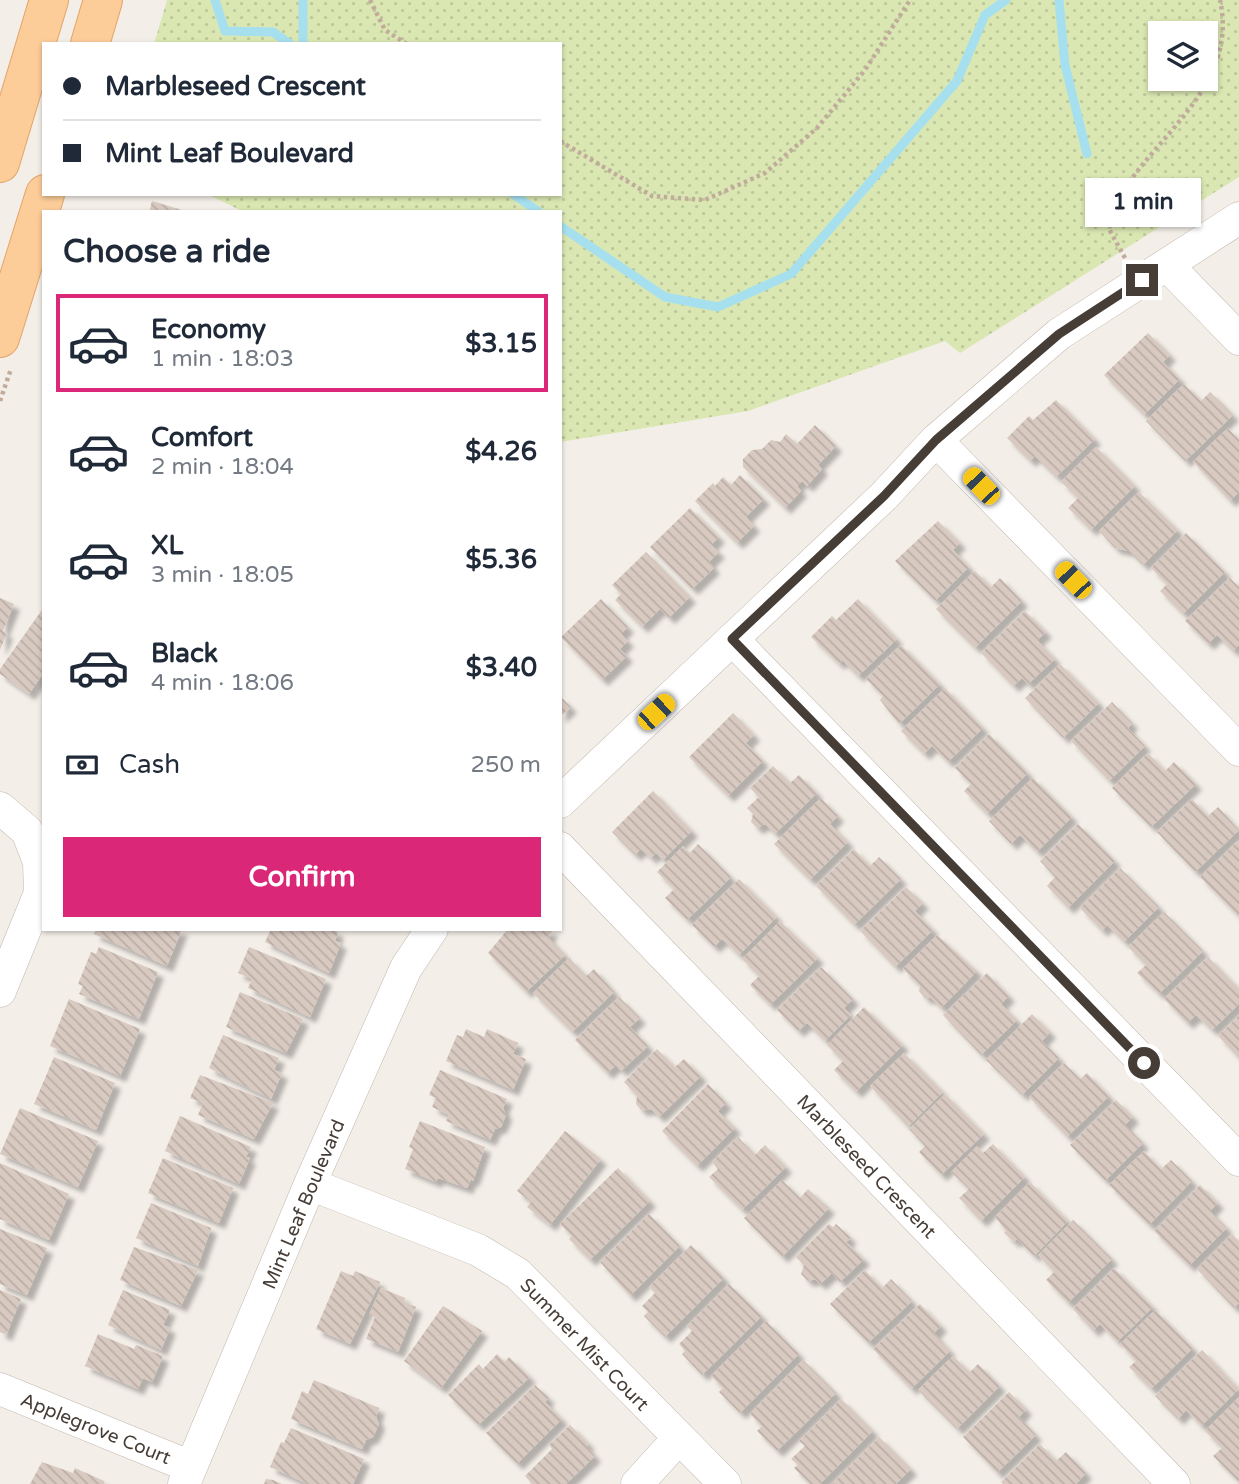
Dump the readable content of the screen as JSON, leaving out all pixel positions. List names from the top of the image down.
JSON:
{
  "streets": {
    "street": [
      "Marbleseed Crescent",
      "Mint Leaf Boulevard",
      "Summer Mist Court",
      "Applegrove Court"
    ]
  },
  "crossings": [
    ["Mint Leaf Boulevard", "Summer Mist Court"],
    ["Mint Leaf Boulevard", "Applegrove Court"]
  ],
  "page": {
    "banner": ["Marbleseed Crescent", "Mint Leaf Boulevard"],
    "bubble": "1 min",
    "heading": "Choose a ride",
    "list": [
      {
        "name": "Economy",
        "note": "1 min · 18:03",
        "value": "$3.15"
      },
      {
        "name": "Comfort",
        "note": "2 min · 18:04",
        "value": "$4.26"
      },
      {
        "name": "XL",
        "note": "3 min · 18:05",
        "value": "$5.36"
      },
      {
        "name": "Black",
        "note": "4 min · 18:06",
        "value": "$3.40"
      }
    ],
    "pay": ["Cash", "250 m"],
    "buttons": "Confirm"
  }
}
